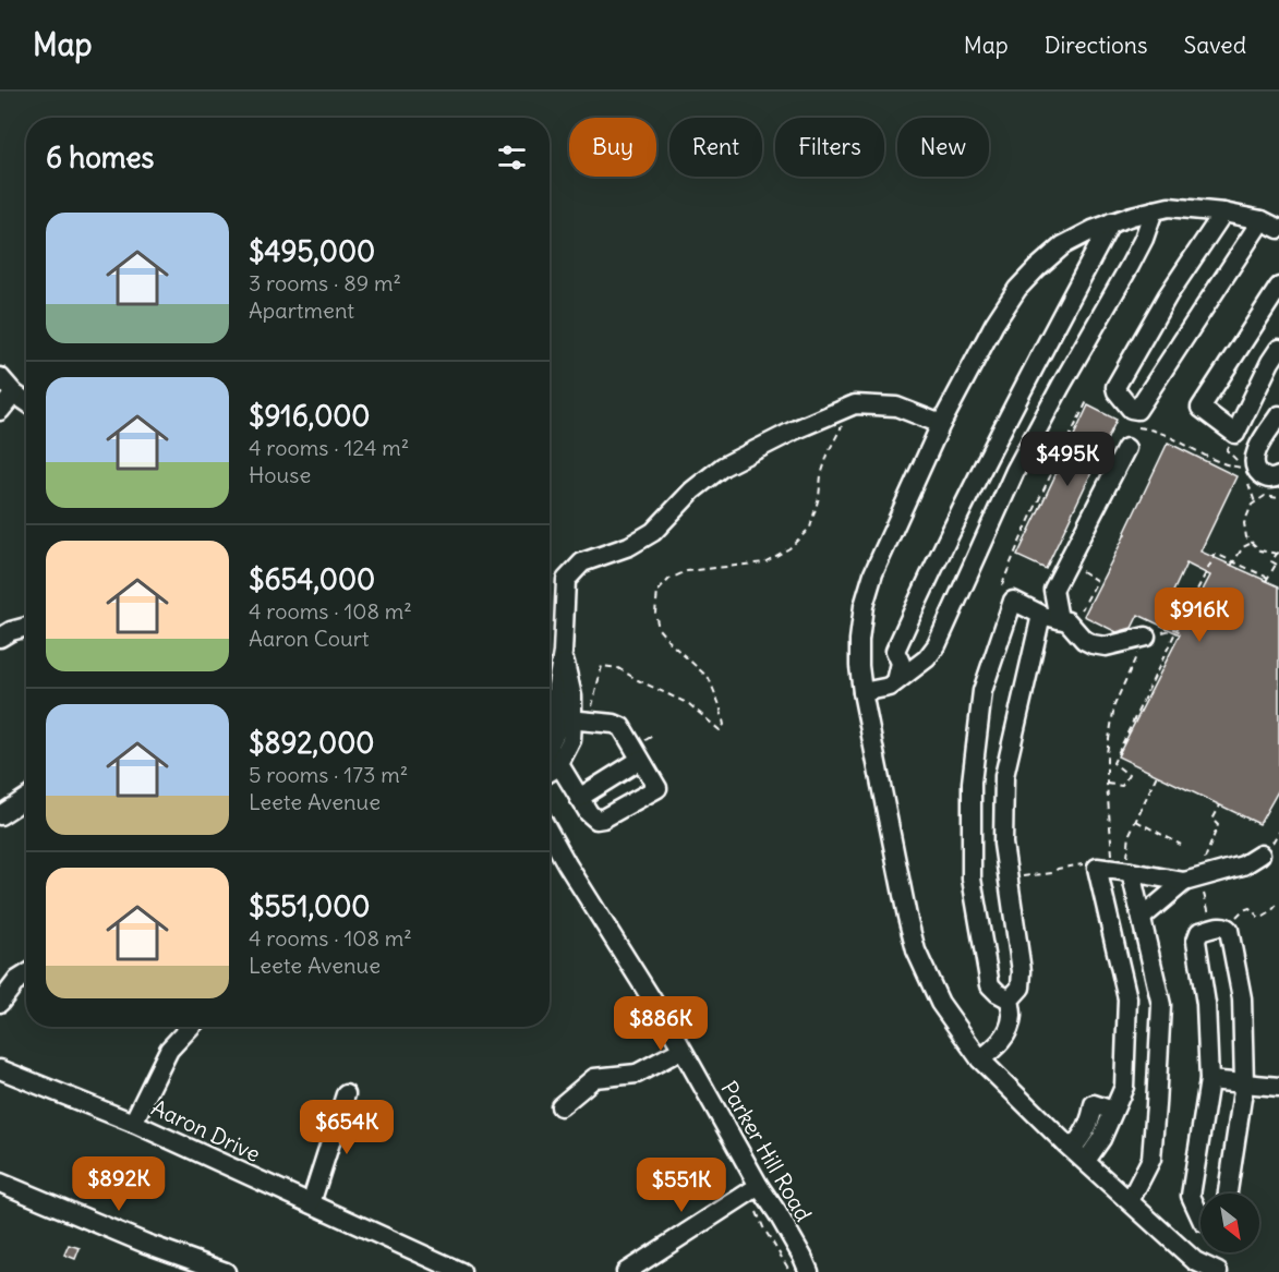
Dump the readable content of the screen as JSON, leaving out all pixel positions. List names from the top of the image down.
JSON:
{
  "streets": {
    "street": ["Aaron Drive", "Parker Hill Road"]
  },
  "north": "bottom right",
  "page": {
    "header": "Map",
    "nav": ["Map", "Directions", "Saved"],
    "chip": [
      "Buy",
      "Rent",
      "Filters",
      "New"
    ],
    "heading": "6 homes",
    "list": [
      {
        "name": "$495,000",
        "note": "3 rooms · 89 m² · Apartment"
      },
      {
        "name": "$916,000",
        "note": "4 rooms · 124 m² · House"
      },
      {
        "name": "$654,000",
        "note": "4 rooms · 108 m² · Aaron Court"
      },
      {
        "name": "$892,000",
        "note": "5 rooms · 173 m² · Leete Avenue"
      },
      {
        "name": "$551,000",
        "note": "4 rooms · 108 m² · Leete Avenue"
      }
    ],
    "price": [
      "$495K",
      "$916K",
      "$886K",
      "$654K",
      "$892K",
      "$551K"
    ]
  }
}
